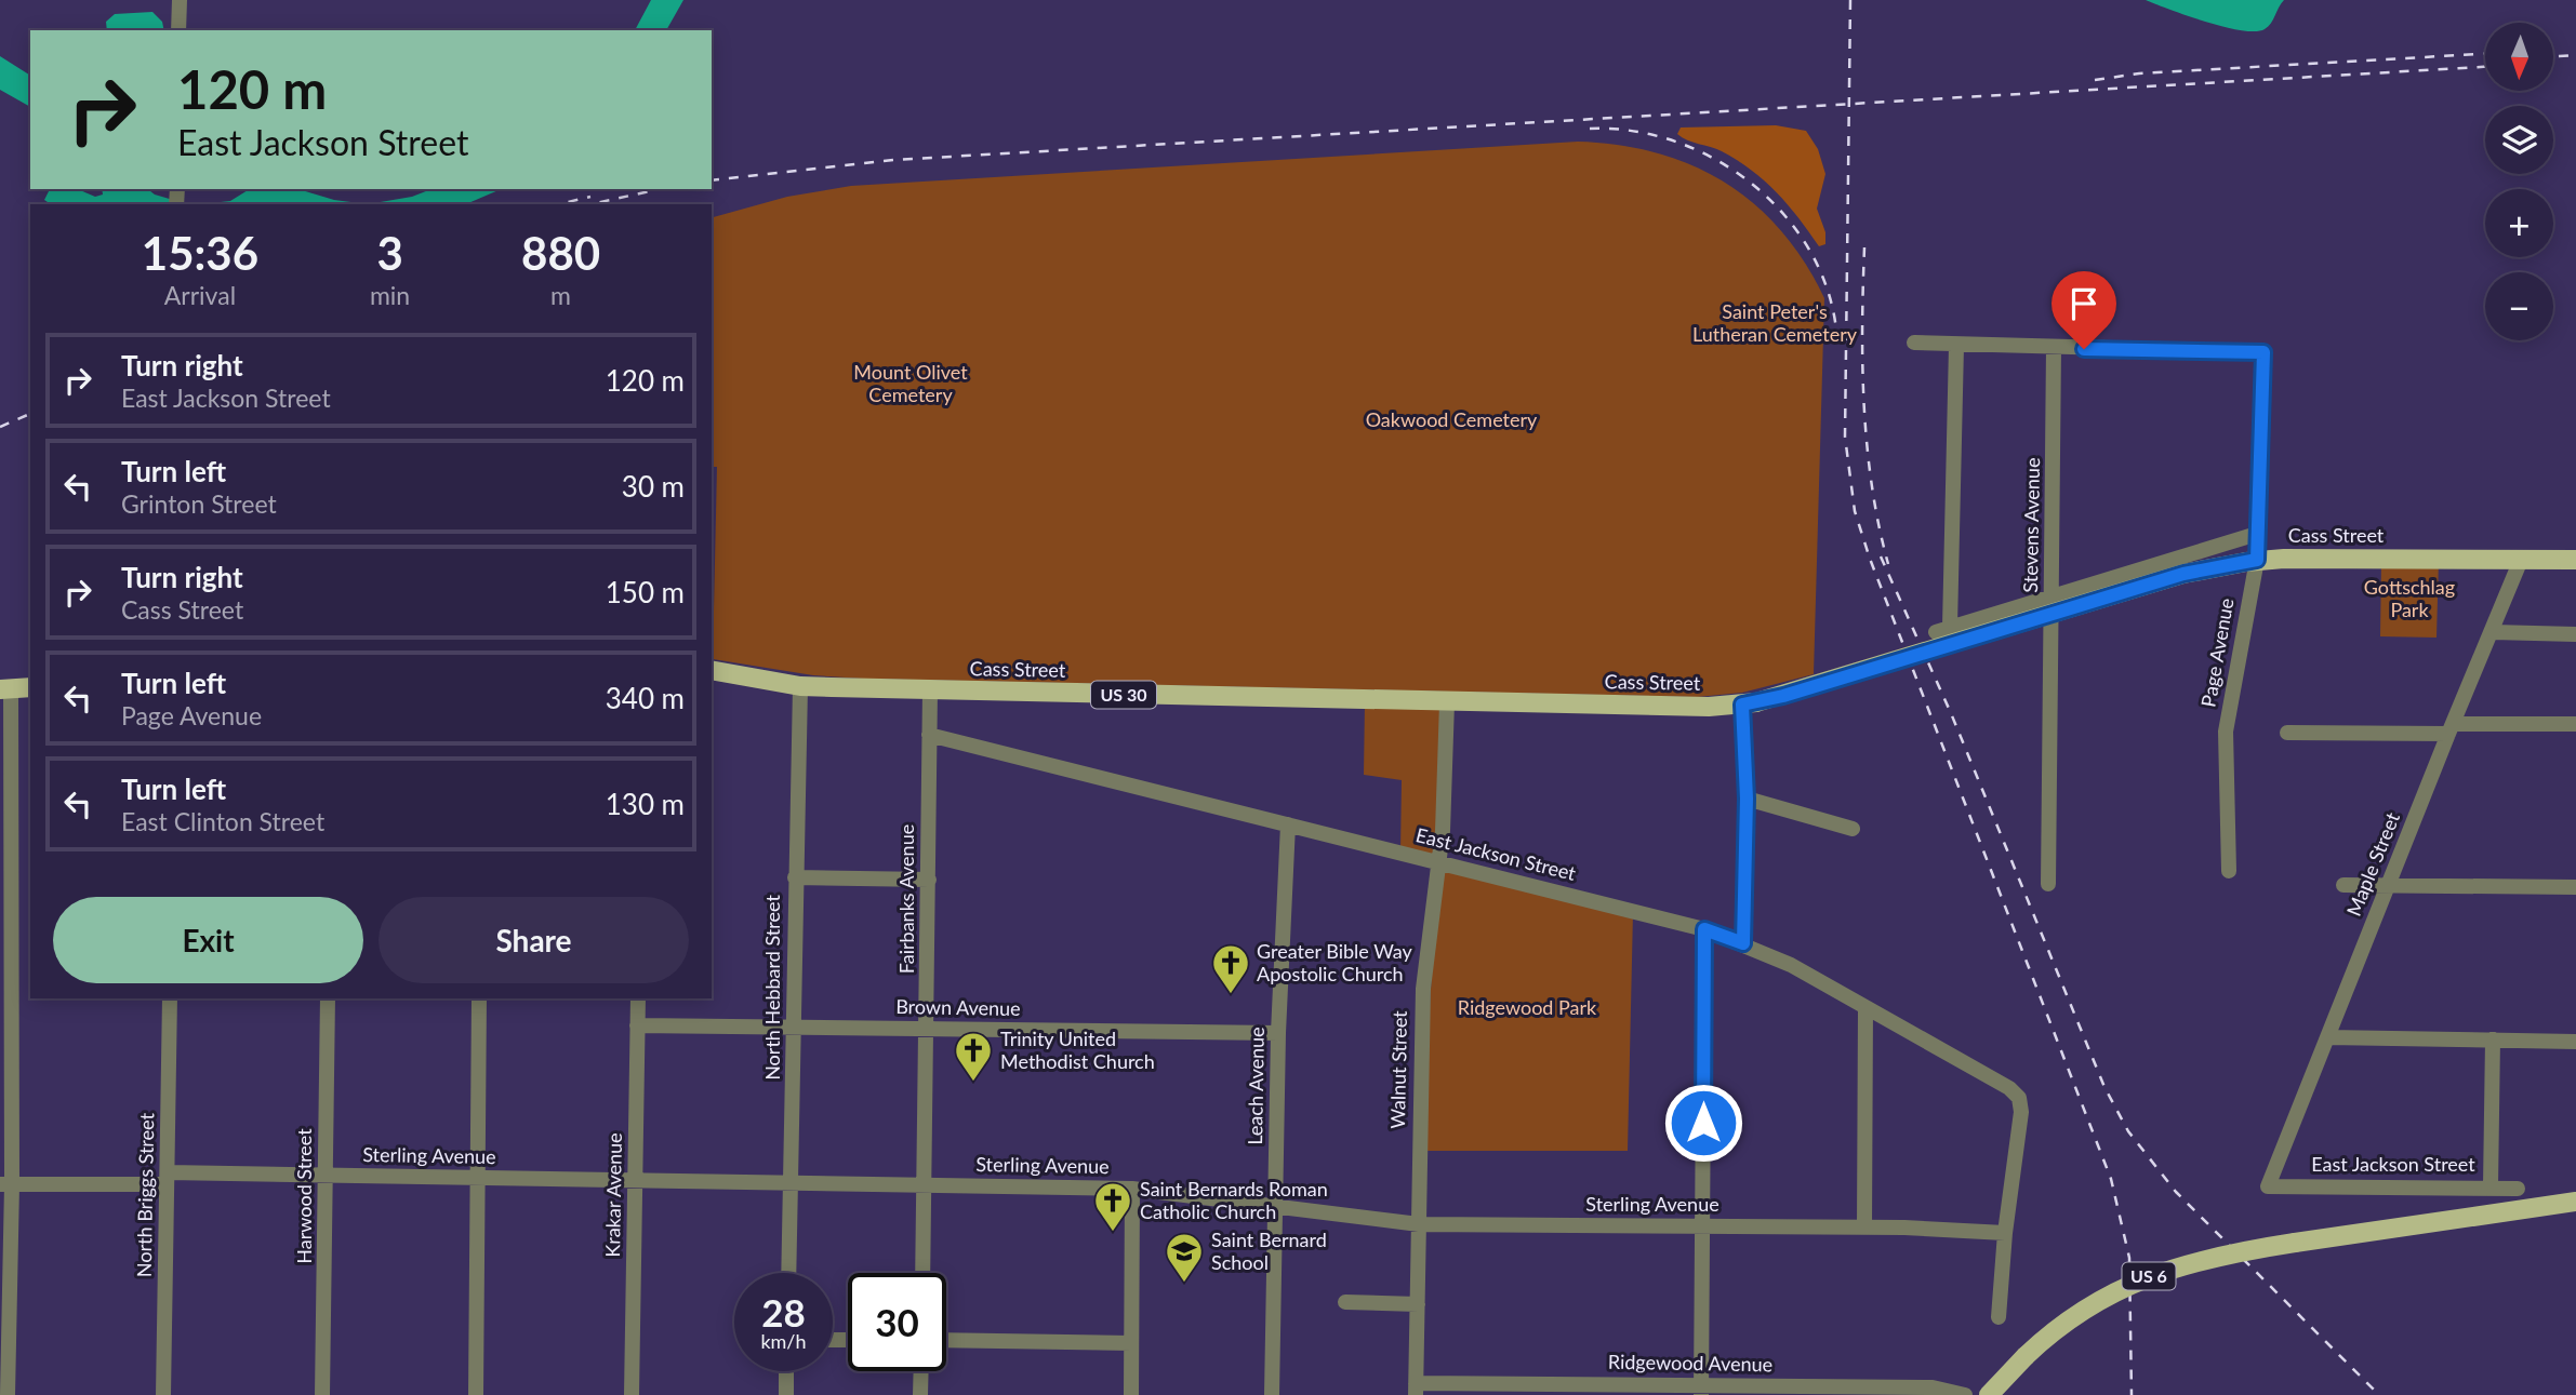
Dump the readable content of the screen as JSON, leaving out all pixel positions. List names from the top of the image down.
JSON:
{
  "streets": {
    "main road": ["Cass Street", "US 30", "US 6"],
    "street": [
      "Stevens Avenue",
      "Page Avenue",
      "East Jackson Street",
      "Maple Street",
      "Fairbanks Avenue",
      "North Hebbard Street",
      "Brown Avenue",
      "Walnut Street",
      "Leach Avenue",
      "Sterling Avenue",
      "North Briggs Street",
      "Krakar Avenue",
      "Harwood Street",
      "Ridgewood Avenue"
    ]
  },
  "crossings": [
    ["Stevens Avenue", "Page Avenue"],
    ["Cass Street", "Page Avenue"],
    ["Cass Street", "Maple Street"],
    ["Cass Street", "Fairbanks Avenue"],
    ["Cass Street", "North Hebbard Street"],
    ["Cass Street", "Walnut Street"],
    ["East Jackson Street", "Maple Street"],
    ["East Jackson Street", "Fairbanks Avenue"],
    ["East Jackson Street", "Walnut Street"],
    ["East Jackson Street", "Leach Avenue"],
    ["East Jackson Street", "Sterling Avenue"],
    ["Fairbanks Avenue", "Brown Avenue"],
    ["Fairbanks Avenue", "Sterling Avenue"],
    ["North Hebbard Street", "Brown Avenue"],
    ["North Hebbard Street", "Sterling Avenue"],
    ["Brown Avenue", "Leach Avenue"],
    ["Brown Avenue", "Krakar Avenue"],
    ["Walnut Street", "Sterling Avenue"],
    ["Walnut Street", "Ridgewood Avenue"],
    ["Leach Avenue", "Sterling Avenue"],
    ["Sterling Avenue", "North Briggs Street"],
    ["Sterling Avenue", "Krakar Avenue"],
    ["Sterling Avenue", "Harwood Street"]
  ],
  "parks": [
    "Saint Peter's Lutheran Cemetery",
    "Mount Olivet Cemetery",
    "Oakwood Cemetery",
    "Gottschlag Park",
    "Ridgewood Park"
  ],
  "places": {
    "church": ["Greater Bible Way Apostolic Church", "Trinity United Methodist Church", "Saint Bernards Roman Catholic Church"],
    "school or university": ["Saint Bernard School"]
  },
  "north": "bottom",
  "page": {
    "map_buttons": ["+", "−"],
    "turn": ["120 m", "East Jackson Street"],
    "eta": [
      "15:36",
      "Arrival",
      "3",
      "min",
      "880",
      "m"
    ],
    "list": [
      {
        "name": "Turn right",
        "note": "East Jackson Street",
        "value": "120 m"
      },
      {
        "name": "Turn left",
        "note": "Grinton Street",
        "value": "30 m"
      },
      {
        "name": "Turn right",
        "note": "Cass Street",
        "value": "150 m"
      },
      {
        "name": "Turn left",
        "note": "Page Avenue",
        "value": "340 m"
      },
      {
        "name": "Turn left",
        "note": "East Clinton Street",
        "value": "130 m"
      }
    ],
    "buttons": ["Exit", "Share"],
    "speed": "28 km/h",
    "limit": "30"
  }
}
